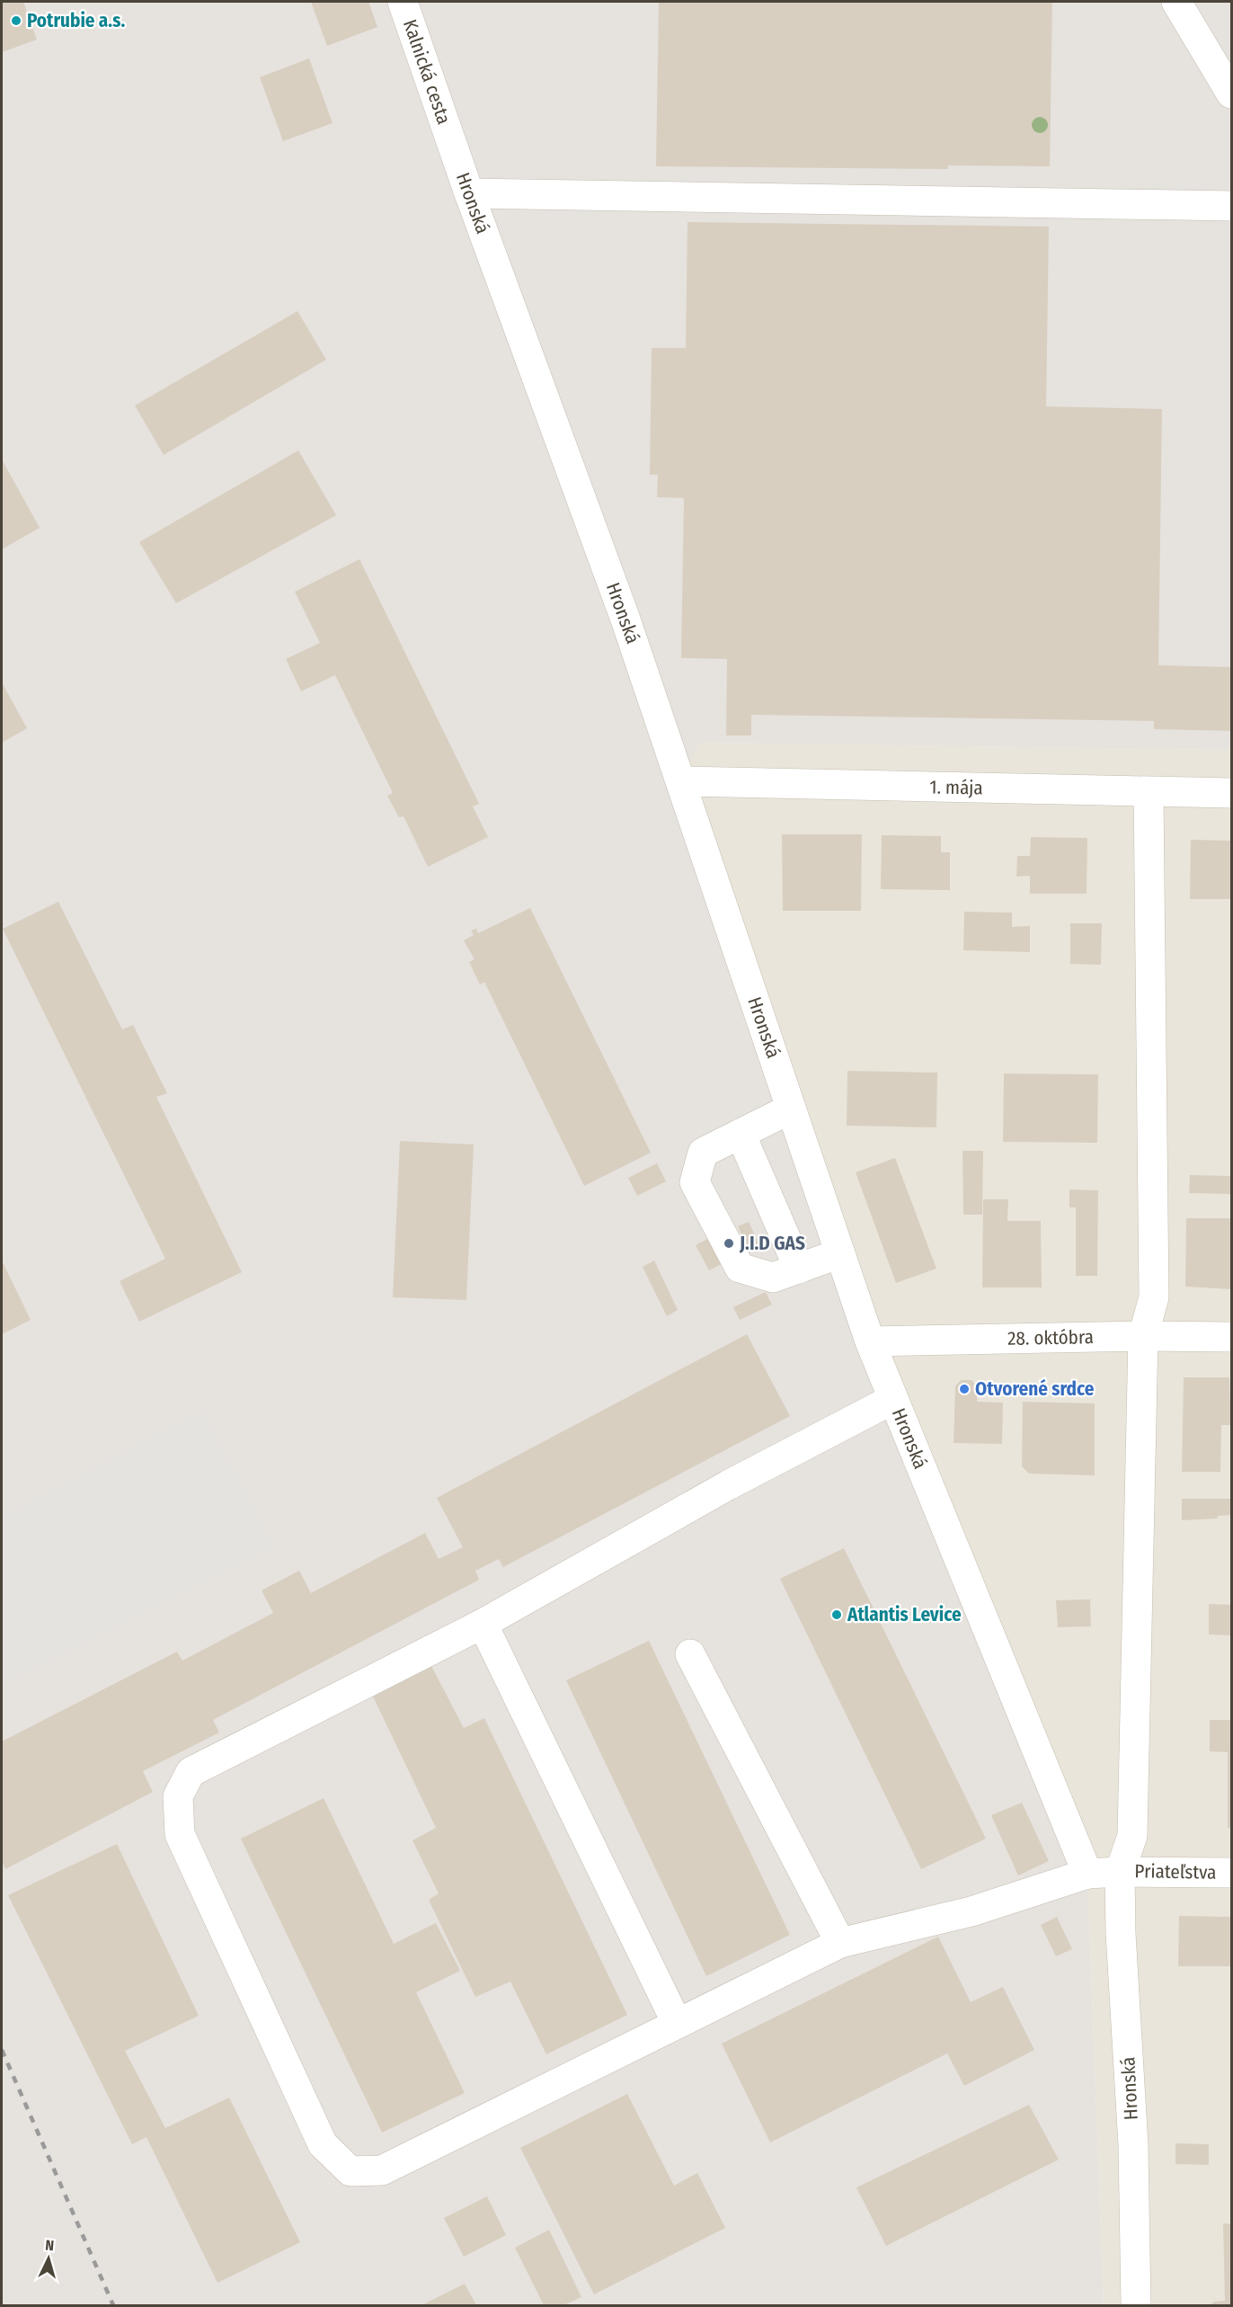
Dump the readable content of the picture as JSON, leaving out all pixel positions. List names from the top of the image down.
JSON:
{
  "streets": {
    "street": [
      "Kalnická cesta",
      "Hronská",
      "1. mája",
      "28. októbra",
      "Priateľstva"
    ]
  },
  "crossings": [
    ["Kalnická cesta", "Hronská"],
    ["Hronská", "1. mája"],
    ["Hronská", "28. októbra"],
    ["Hronská", "Priateľstva"]
  ],
  "places": [
    "Potrubie a.s.",
    "J.I.D GAS",
    "Otvorené srdce",
    "Atlantis Levice"
  ],
  "north": "top"
}
